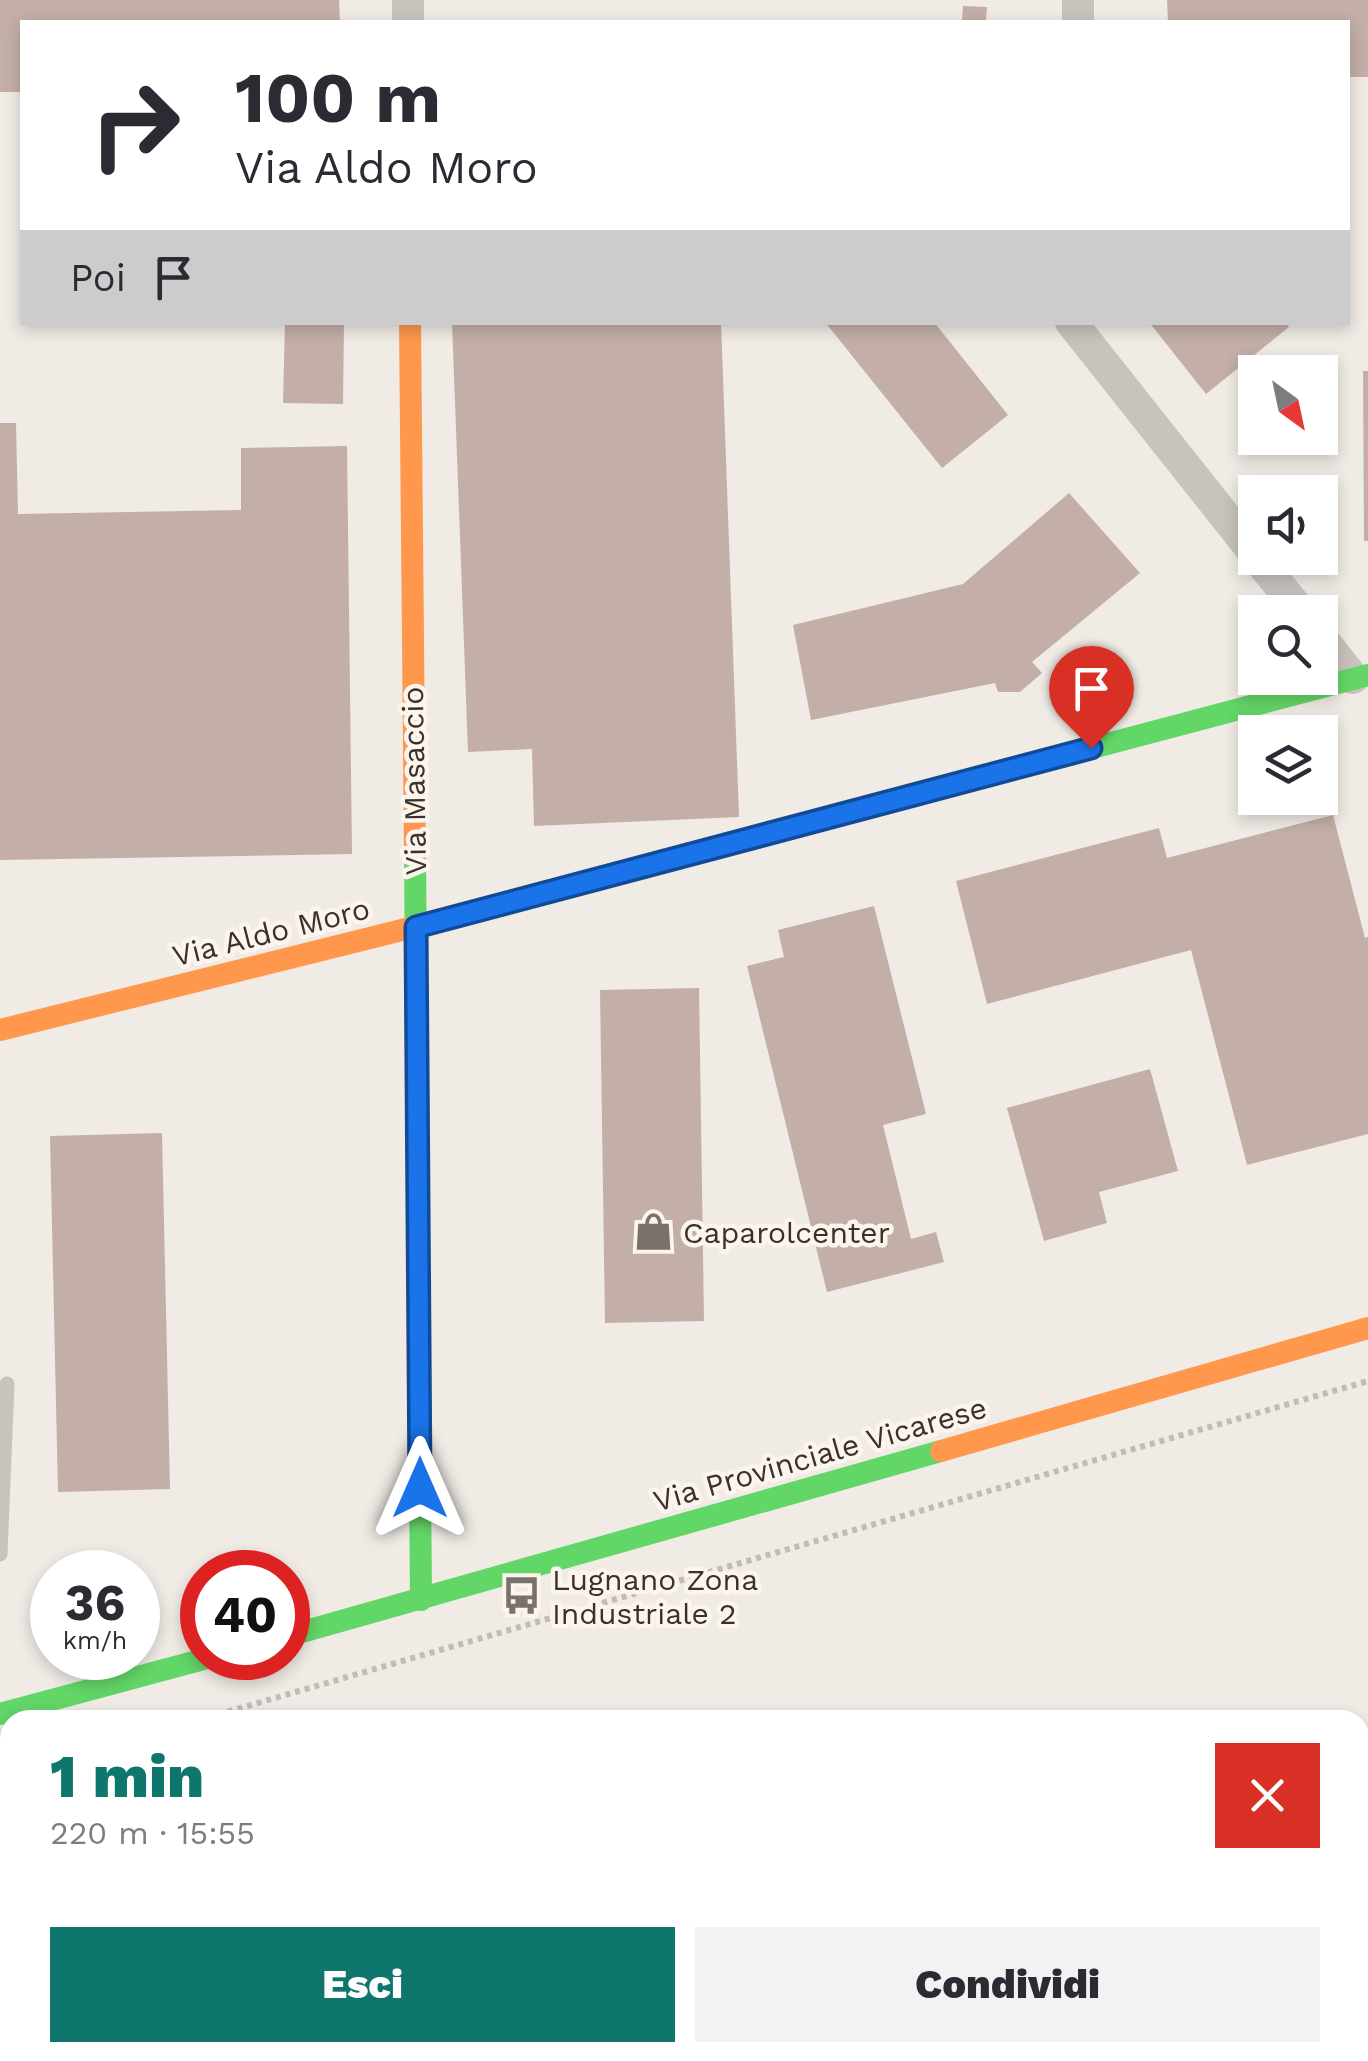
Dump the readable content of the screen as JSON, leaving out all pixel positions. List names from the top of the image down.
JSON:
{
  "streets": {
    "street": ["Via Masaccio", "Via Aldo Moro", "Via Provinciale Vicarese"]
  },
  "crossings": [
    ["Via Masaccio", "Via Aldo Moro"],
    ["Via Masaccio", "Via Provinciale Vicarese"]
  ],
  "places": {
    "shop": ["Caparolcenter"],
    "bus stop": ["Lugnano Zona Industriale 2"]
  },
  "north": "bottom right",
  "page": {
    "turn": ["100 m", "Via Aldo Moro"],
    "then": "Poi",
    "speed": "36 km/h",
    "limit": "40",
    "heading": ["1 min", "220 m · 15:55"],
    "buttons": ["Esci", "Condividi"]
  }
}
